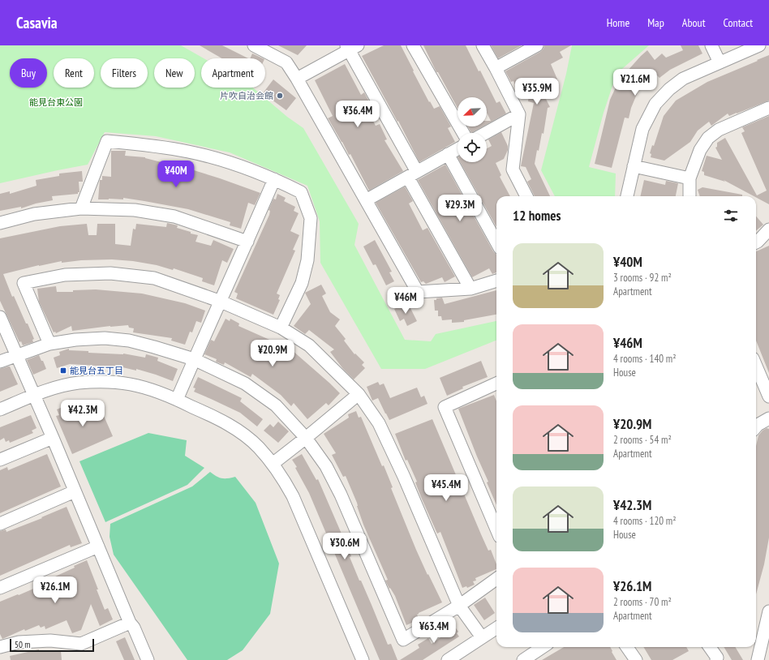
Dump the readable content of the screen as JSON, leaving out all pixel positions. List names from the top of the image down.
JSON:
{
  "parks": ["能見台東公園"],
  "places": {
    "other": ["片吹自治会館"],
    "transit": ["能見台五丁目"]
  },
  "scale_bar": "50 m",
  "north": "bottom left",
  "page": {
    "header": "Casavia",
    "nav": [
      "Home",
      "Map",
      "About",
      "Contact"
    ],
    "chip": [
      "Buy",
      "Rent",
      "Filters",
      "New",
      "Apartment"
    ],
    "price": [
      "¥21.6M",
      "¥35.9M",
      "¥36.4M",
      "¥40M",
      "¥29.3M",
      "¥46M",
      "¥20.9M",
      "¥42.3M",
      "¥45.4M",
      "¥30.6M",
      "¥26.1M",
      "¥63.4M"
    ],
    "heading": "12 homes",
    "list": [
      {
        "name": "¥40M",
        "note": "3 rooms · 92 m² · Apartment"
      },
      {
        "name": "¥46M",
        "note": "4 rooms · 140 m² · House"
      },
      {
        "name": "¥20.9M",
        "note": "2 rooms · 54 m² · Apartment"
      },
      {
        "name": "¥42.3M",
        "note": "4 rooms · 120 m² · House"
      },
      {
        "name": "¥26.1M",
        "note": "2 rooms · 70 m² · Apartment"
      }
    ],
    "scale": "50 m"
  }
}
